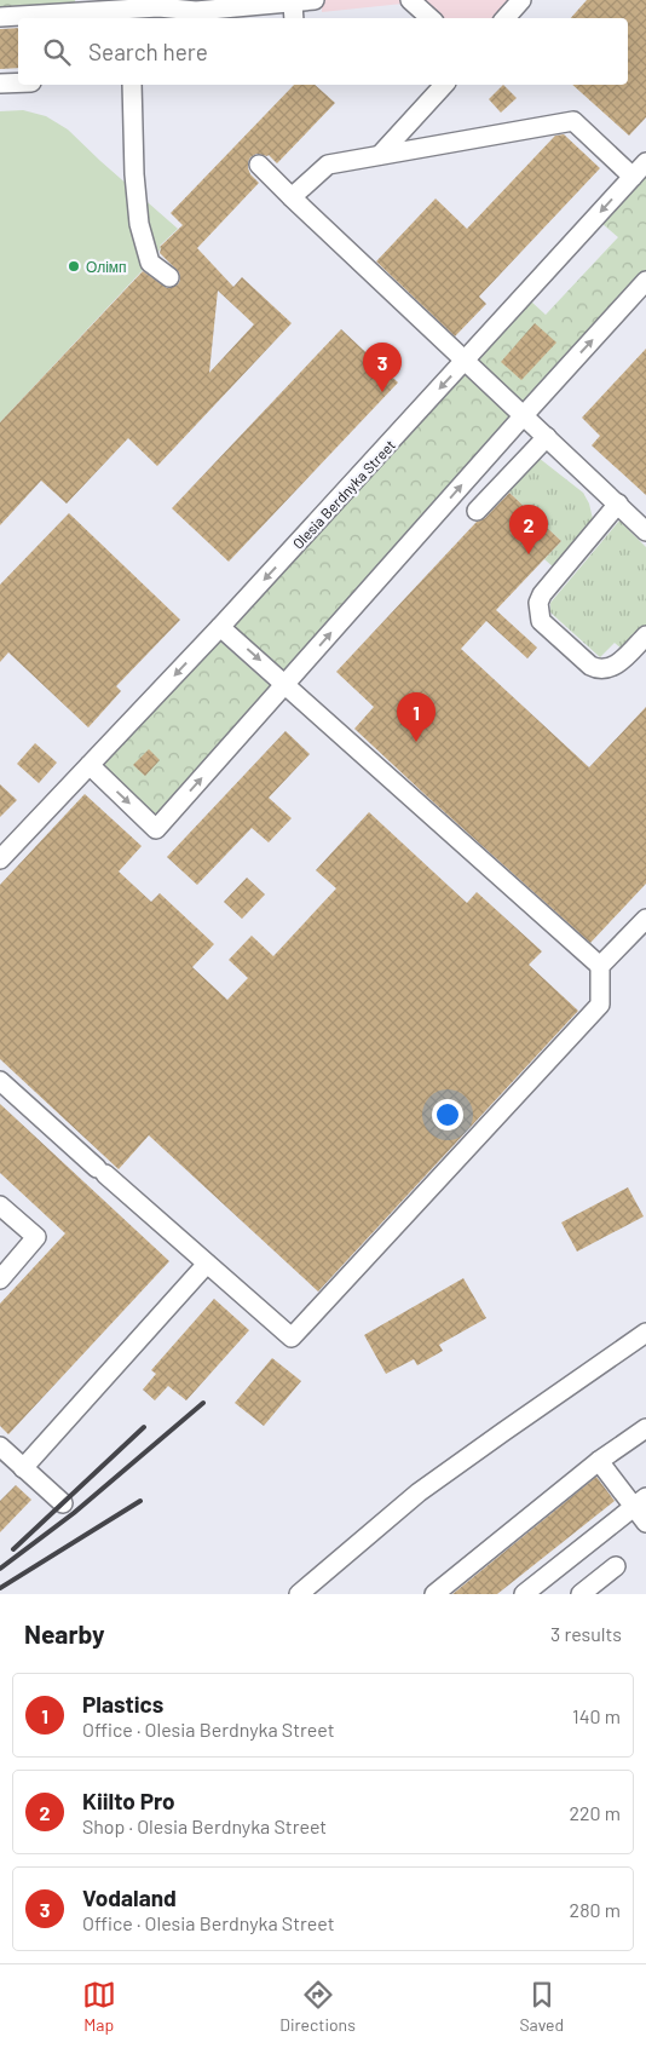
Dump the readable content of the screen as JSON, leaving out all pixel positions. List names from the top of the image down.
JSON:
{
  "streets": {
    "street": ["Olesia Berdnyka Street"]
  },
  "places": ["Олімп"],
  "page": {
    "search": "Search here",
    "pins": ["3", "2", "1"],
    "heading": ["Nearby", "3 results"],
    "list": [
      {
        "mark": "1",
        "name": "Plastics",
        "note": "Office · Olesia Berdnyka Street",
        "value": "140 m"
      },
      {
        "mark": "2",
        "name": "Kiilto Pro",
        "note": "Shop · Olesia Berdnyka Street",
        "value": "220 m"
      },
      {
        "mark": "3",
        "name": "Vodaland",
        "note": "Office · Olesia Berdnyka Street",
        "value": "280 m"
      }
    ],
    "nav": ["Map", "Directions", "Saved"]
  }
}
